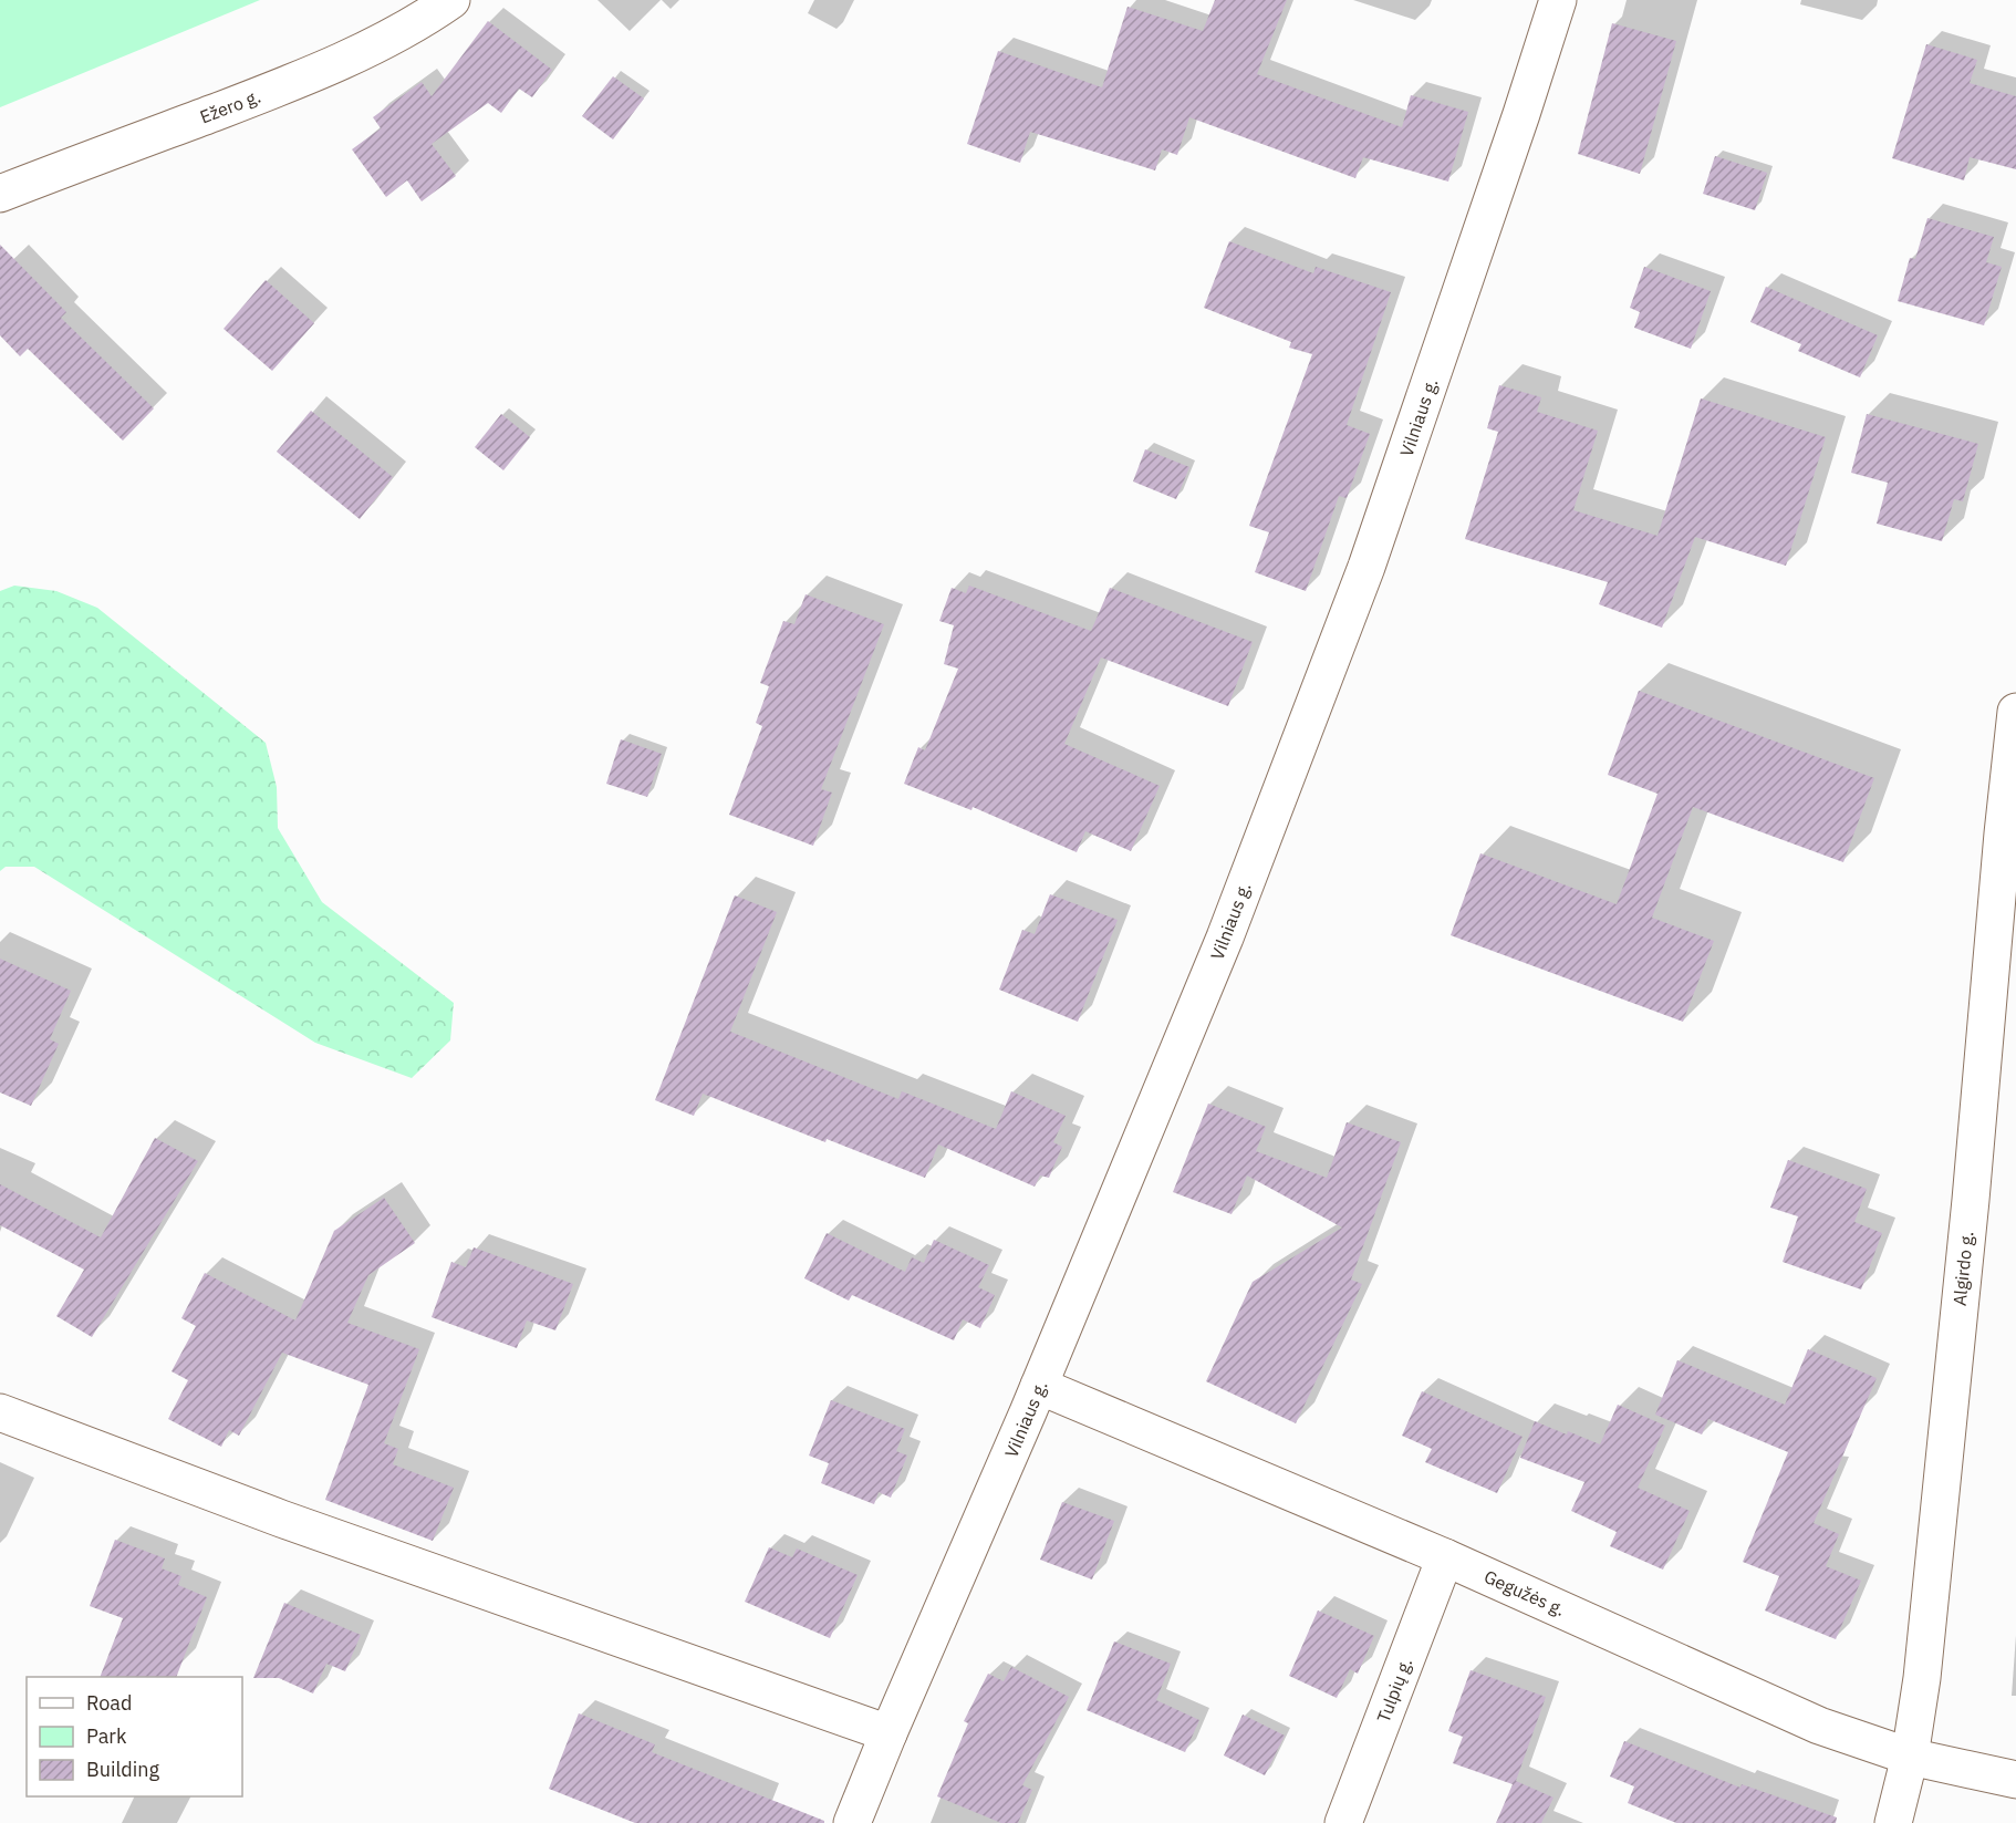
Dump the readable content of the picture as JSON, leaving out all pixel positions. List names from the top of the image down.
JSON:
{
  "streets": {
    "street": [
      "Ežero g.",
      "Vilniaus g.",
      "Algirdo g.",
      "Gegužės g.",
      "Tulpių g."
    ]
  },
  "crossings": [
    ["Vilniaus g.", "Gegužės g."],
    ["Algirdo g.", "Gegužės g."],
    ["Gegužės g.", "Tulpių g."]
  ],
  "legend": ["Road", "Park", "Building"]
}
